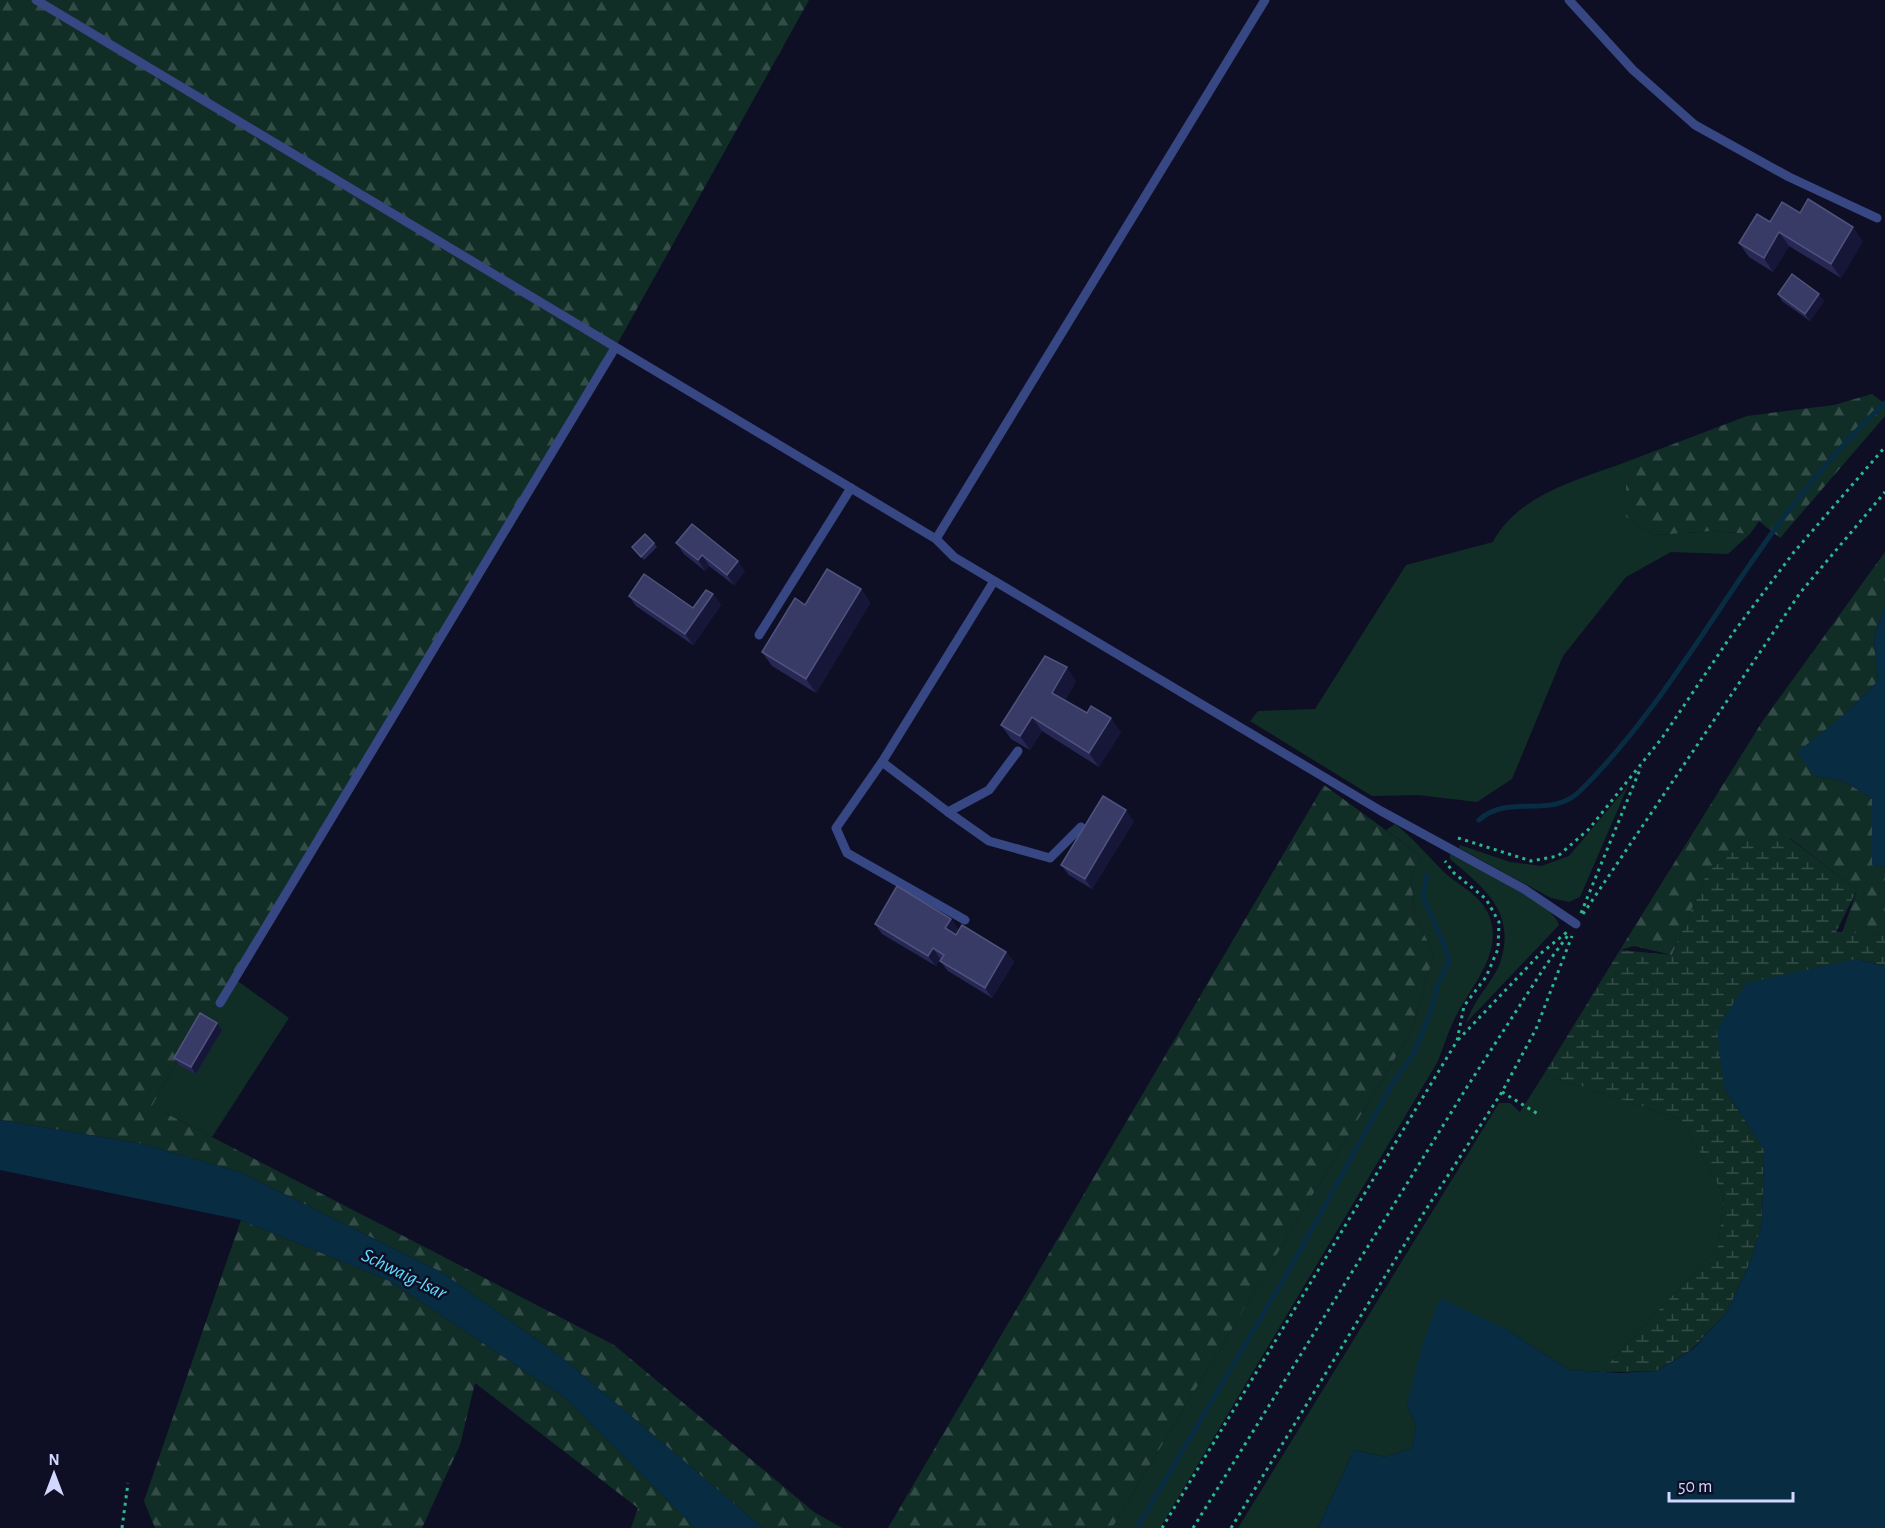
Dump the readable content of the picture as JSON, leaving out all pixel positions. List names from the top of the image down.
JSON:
{
  "water": ["Schwaig-Isar"],
  "scale_bar": "50 m",
  "north": "top"
}
